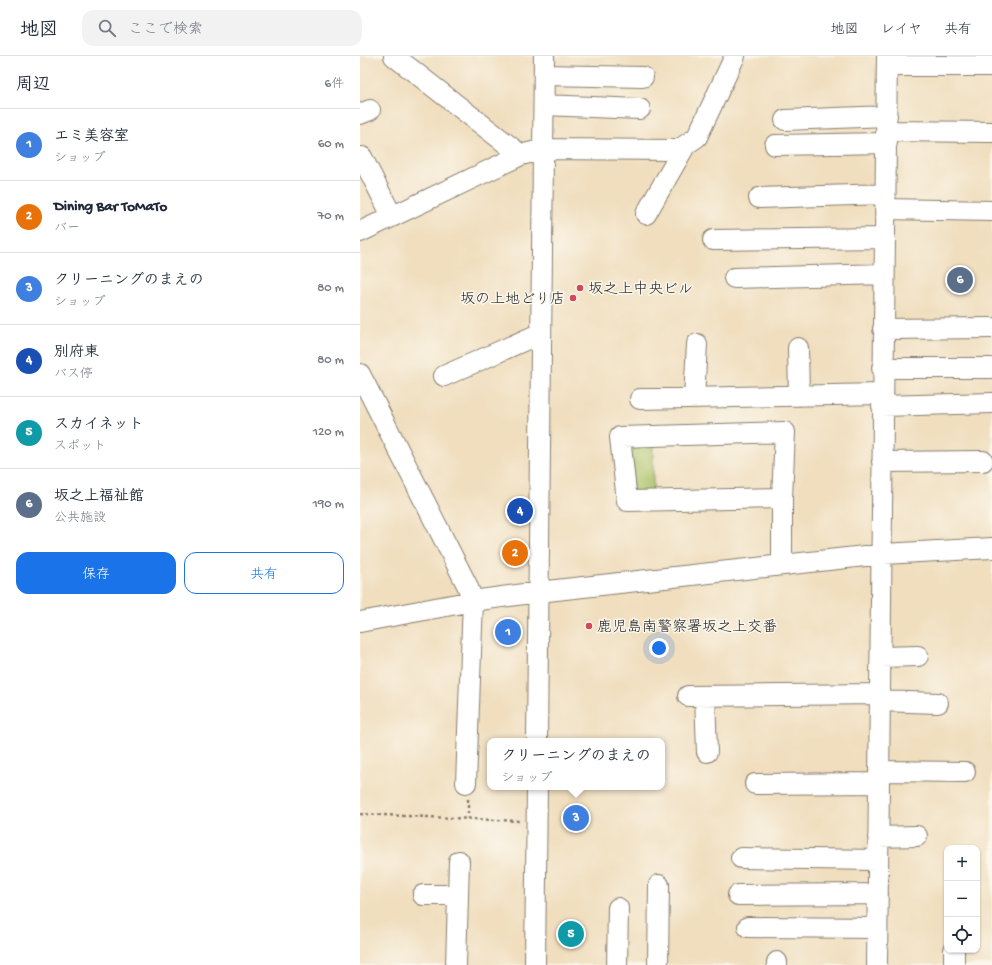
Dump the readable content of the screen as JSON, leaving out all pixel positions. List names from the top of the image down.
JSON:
{
  "places": ["坂之上中央ビル", "坂の上地どり店", "鹿児島南警察署坂之上交番"],
  "page": {
    "header": "地図",
    "search": "ここで検索",
    "nav": ["地図", "レイヤ", "共有"],
    "heading": ["周辺", "6件"],
    "list": [
      {
        "mark": "1",
        "name": "エミ美容室",
        "note": "ショップ",
        "value": "60 m"
      },
      {
        "mark": "2",
        "name": "Dining Bar ToMaTo",
        "note": "バー",
        "value": "70 m"
      },
      {
        "mark": "3",
        "name": "クリーニングのまえの",
        "note": "ショップ",
        "value": "80 m"
      },
      {
        "mark": "4",
        "name": "別府東",
        "note": "バス停",
        "value": "80 m"
      },
      {
        "mark": "5",
        "name": "スカイネット",
        "note": "スポット",
        "value": "120 m"
      },
      {
        "mark": "6",
        "name": "坂之上福祉館",
        "note": "公共施設",
        "value": "190 m"
      }
    ],
    "pins": [
      "6",
      "4",
      "2",
      "1",
      "3",
      "5"
    ],
    "buttons": ["保存", "共有"],
    "popup": ["クリーニングのまえの", "ショップ"],
    "map_buttons": ["+", "−"]
  }
}
